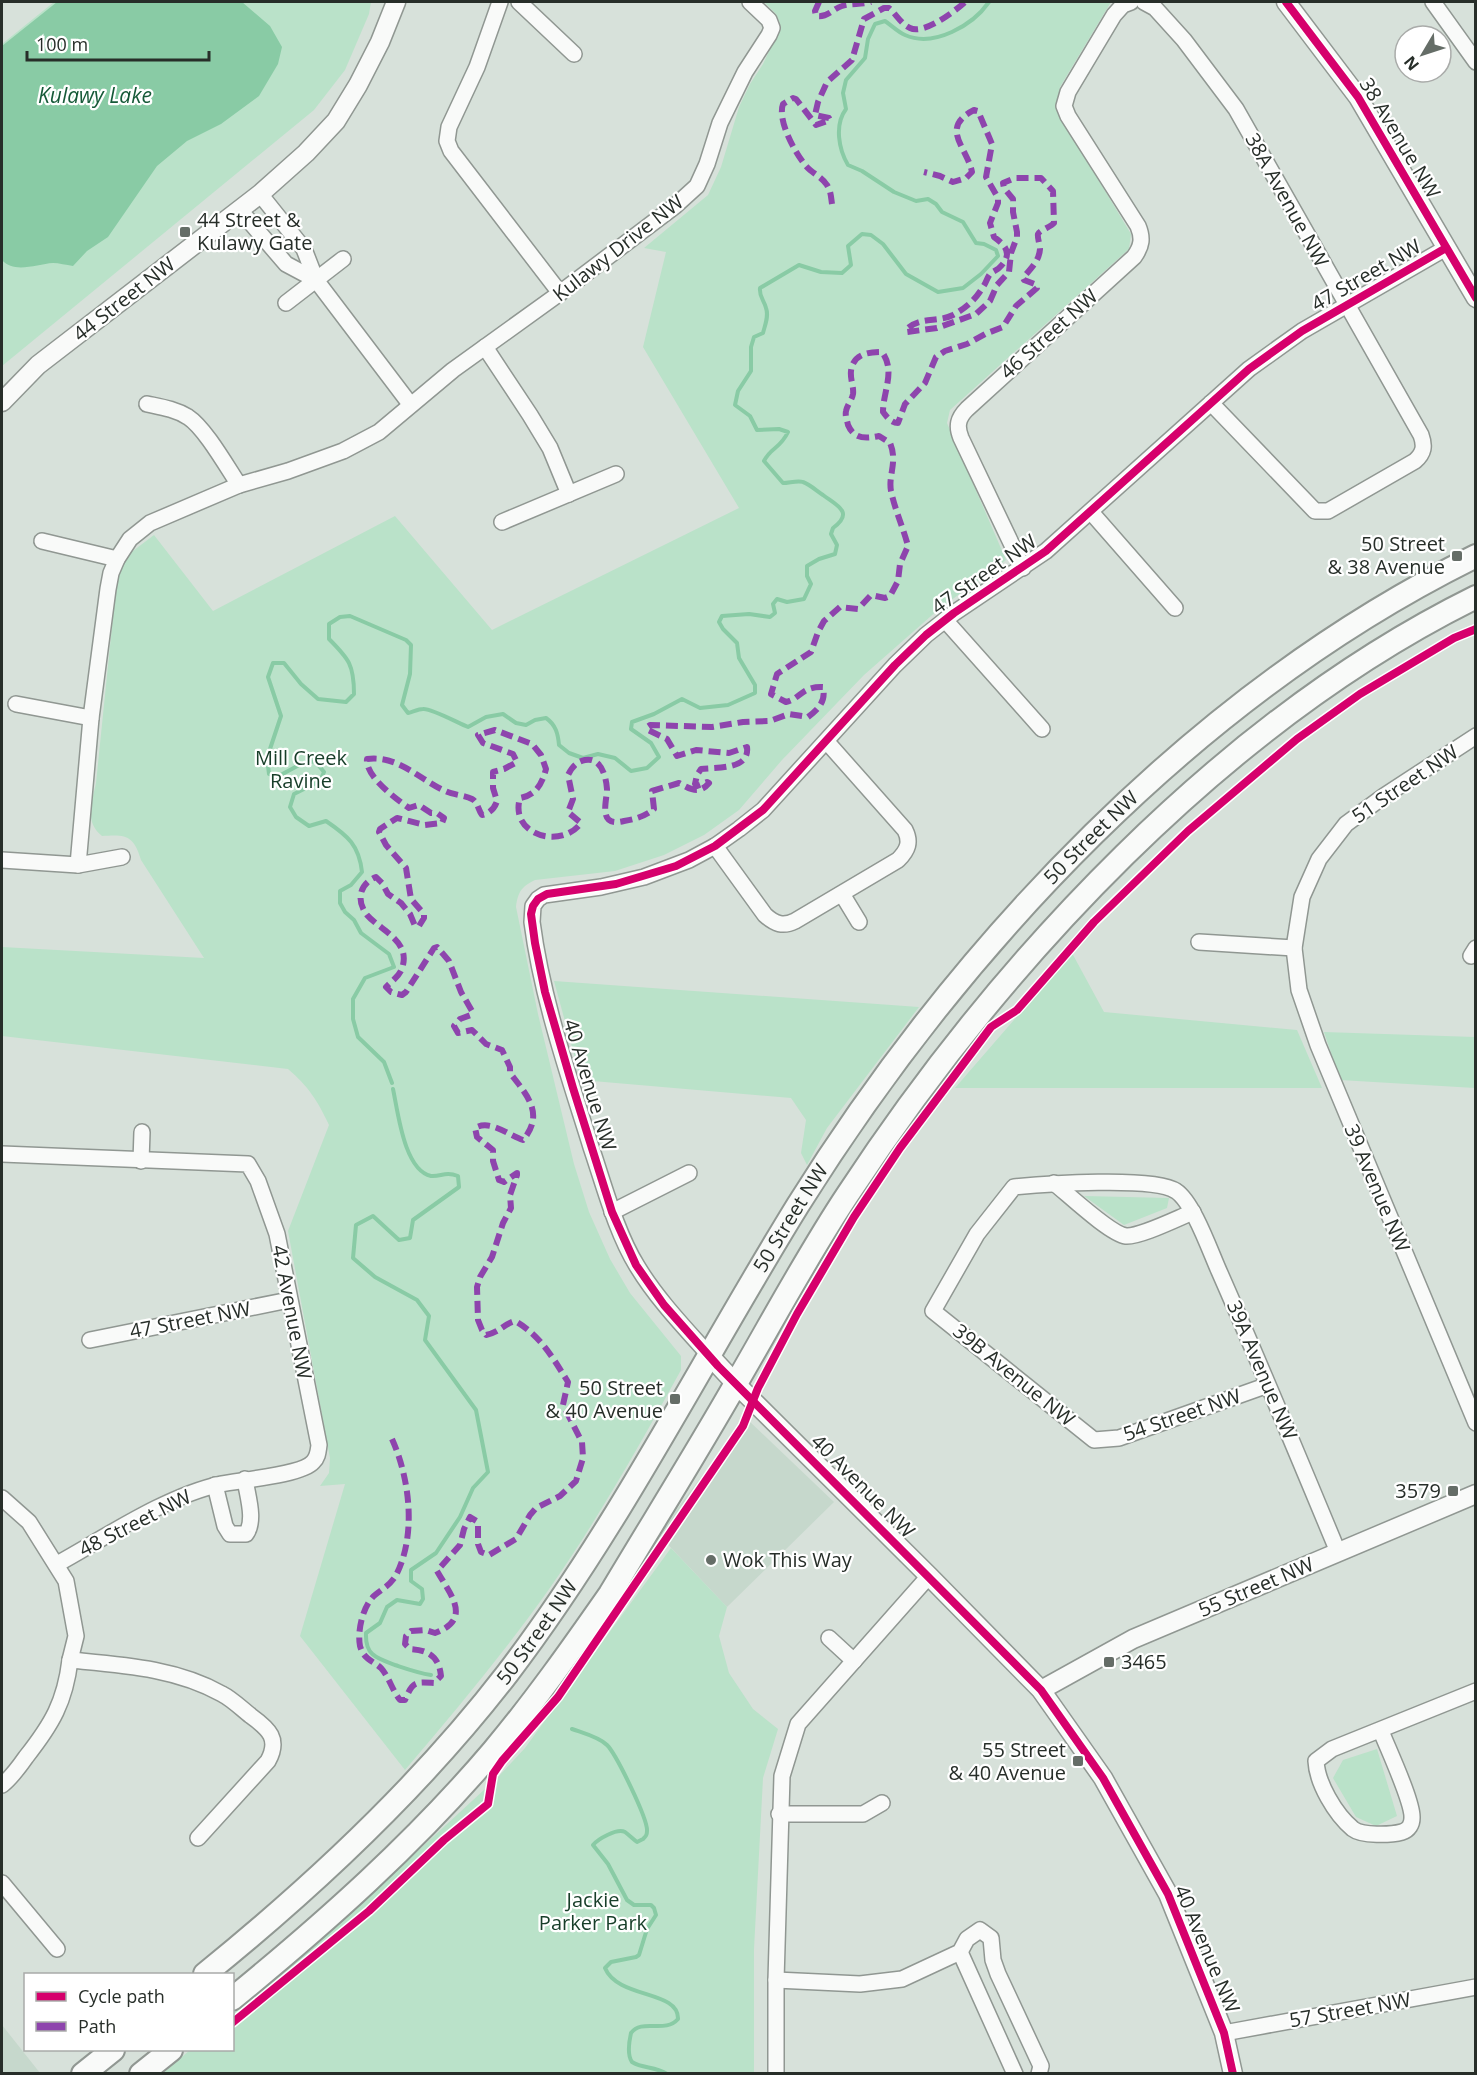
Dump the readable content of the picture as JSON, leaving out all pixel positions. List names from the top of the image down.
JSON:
{
  "streets": {
    "main road": ["50 Street NW"],
    "street": [
      "38 Avenue NW",
      "38A Avenue NW",
      "Kulawy Drive NW",
      "47 Street NW",
      "44 Street NW",
      "46 Street NW",
      "51 Street NW",
      "40 Avenue NW",
      "39 Avenue NW",
      "42 Avenue NW",
      "39A Avenue NW",
      "39B Avenue NW",
      "54 Street NW",
      "48 Street NW",
      "55 Street NW",
      "57 Street NW"
    ]
  },
  "crossings": [
    ["38 Avenue NW", "47 Street NW"],
    ["38A Avenue NW", "47 Street NW"],
    ["47 Street NW", "46 Street NW"],
    ["47 Street NW", "40 Avenue NW"],
    ["47 Street NW", "42 Avenue NW"],
    ["51 Street NW", "39 Avenue NW"],
    ["50 Street NW", "40 Avenue NW"],
    ["40 Avenue NW", "55 Street NW"],
    ["40 Avenue NW", "57 Street NW"],
    ["42 Avenue NW", "48 Street NW"],
    ["39A Avenue NW", "39B Avenue NW"],
    ["39A Avenue NW", "54 Street NW"],
    ["39A Avenue NW", "55 Street NW"],
    ["39B Avenue NW", "54 Street NW"]
  ],
  "water": ["Kulawy Lake"],
  "parks": ["Mill Creek Ravine", "Jackie Parker Park"],
  "places": {
    "transit": [
      "44 Street & Kulawy Gate",
      "50 Street & 38 Avenue",
      "50 Street & 40 Avenue",
      "3579",
      "3465",
      "55 Street & 40 Avenue"
    ],
    "other": ["Wok This Way"]
  },
  "legend": ["Cycle path", "Path"],
  "scale_bar": "100 m",
  "north": "bottom left"
}
